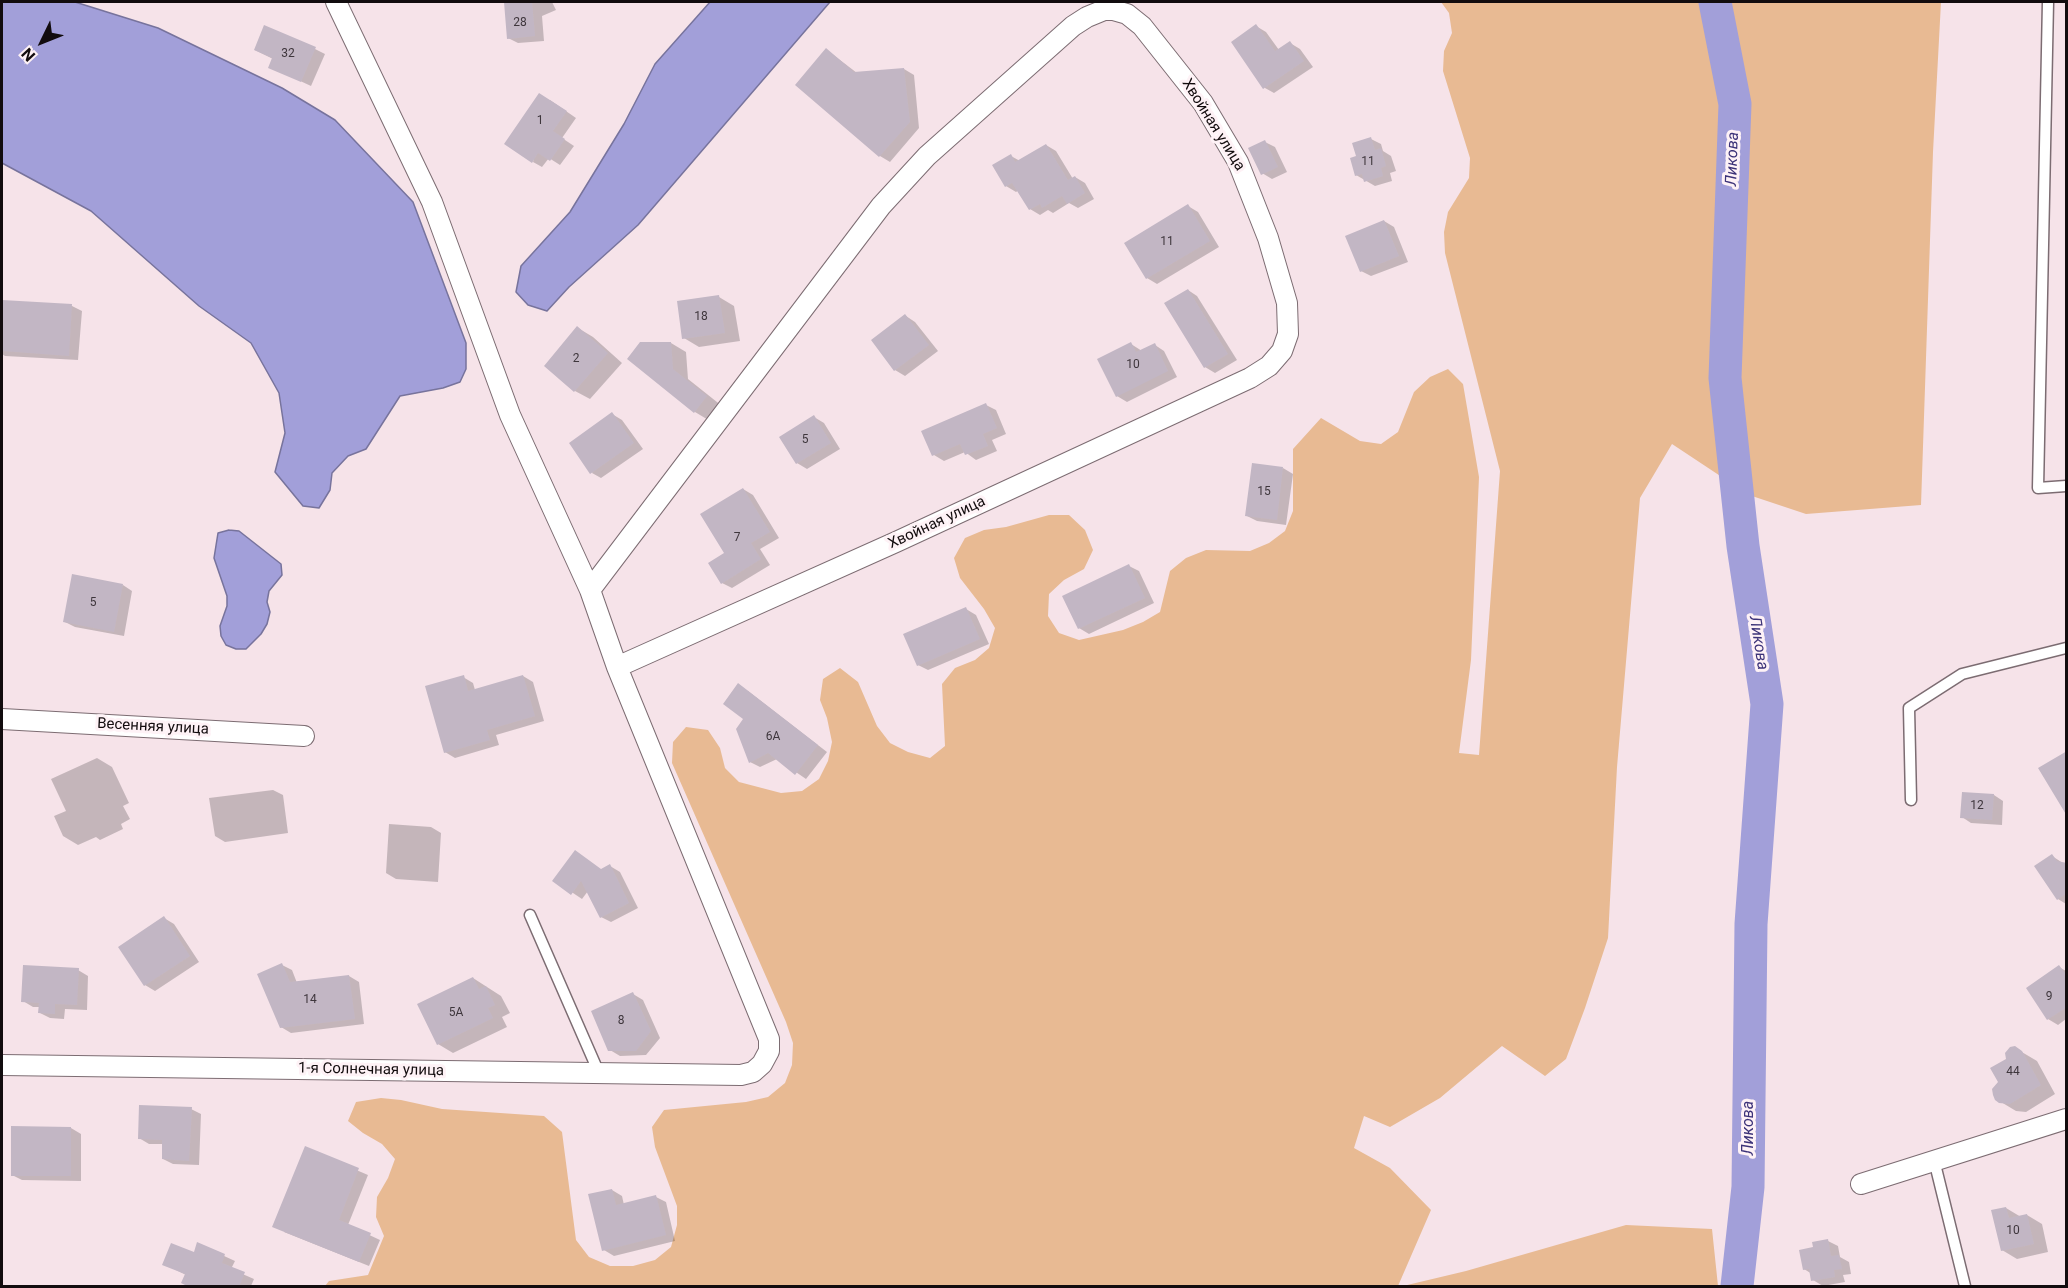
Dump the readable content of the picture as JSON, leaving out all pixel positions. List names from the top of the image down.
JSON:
{
  "streets": {
    "street": ["Хвойная улица", "Весенняя улица", "1-я Солнечная улица"]
  },
  "crossings": [
    ["Хвойная улица", "1-я Солнечная улица"]
  ],
  "water": ["Ликова"],
  "house_numbers": [
    "28",
    "32",
    "1",
    "11",
    "11",
    "18",
    "2",
    "10",
    "5",
    "15",
    "7",
    "5",
    "6А",
    "12",
    "9",
    "14",
    "5А",
    "8",
    "44",
    "10"
  ],
  "north": "bottom left"
}
